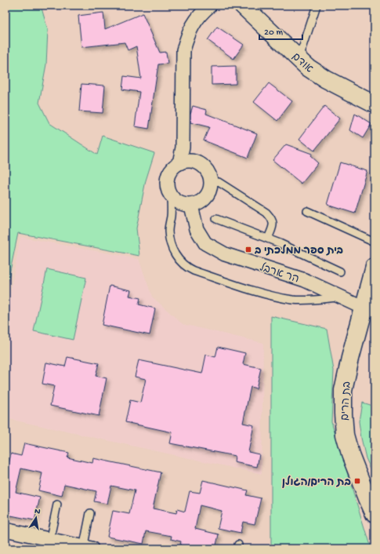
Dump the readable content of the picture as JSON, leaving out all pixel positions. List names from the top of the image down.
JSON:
{
  "streets": {
    "street": ["אודם", "הר ארבל", "בת הרים"]
  },
  "crossings": [
    ["הר ארבל", "בת הרים"]
  ],
  "places": {
    "transit": ["בית ספר ממלכתי ב", "בת הרים/הגולן"]
  },
  "scale_bar": "20 m",
  "north": "top"
}
